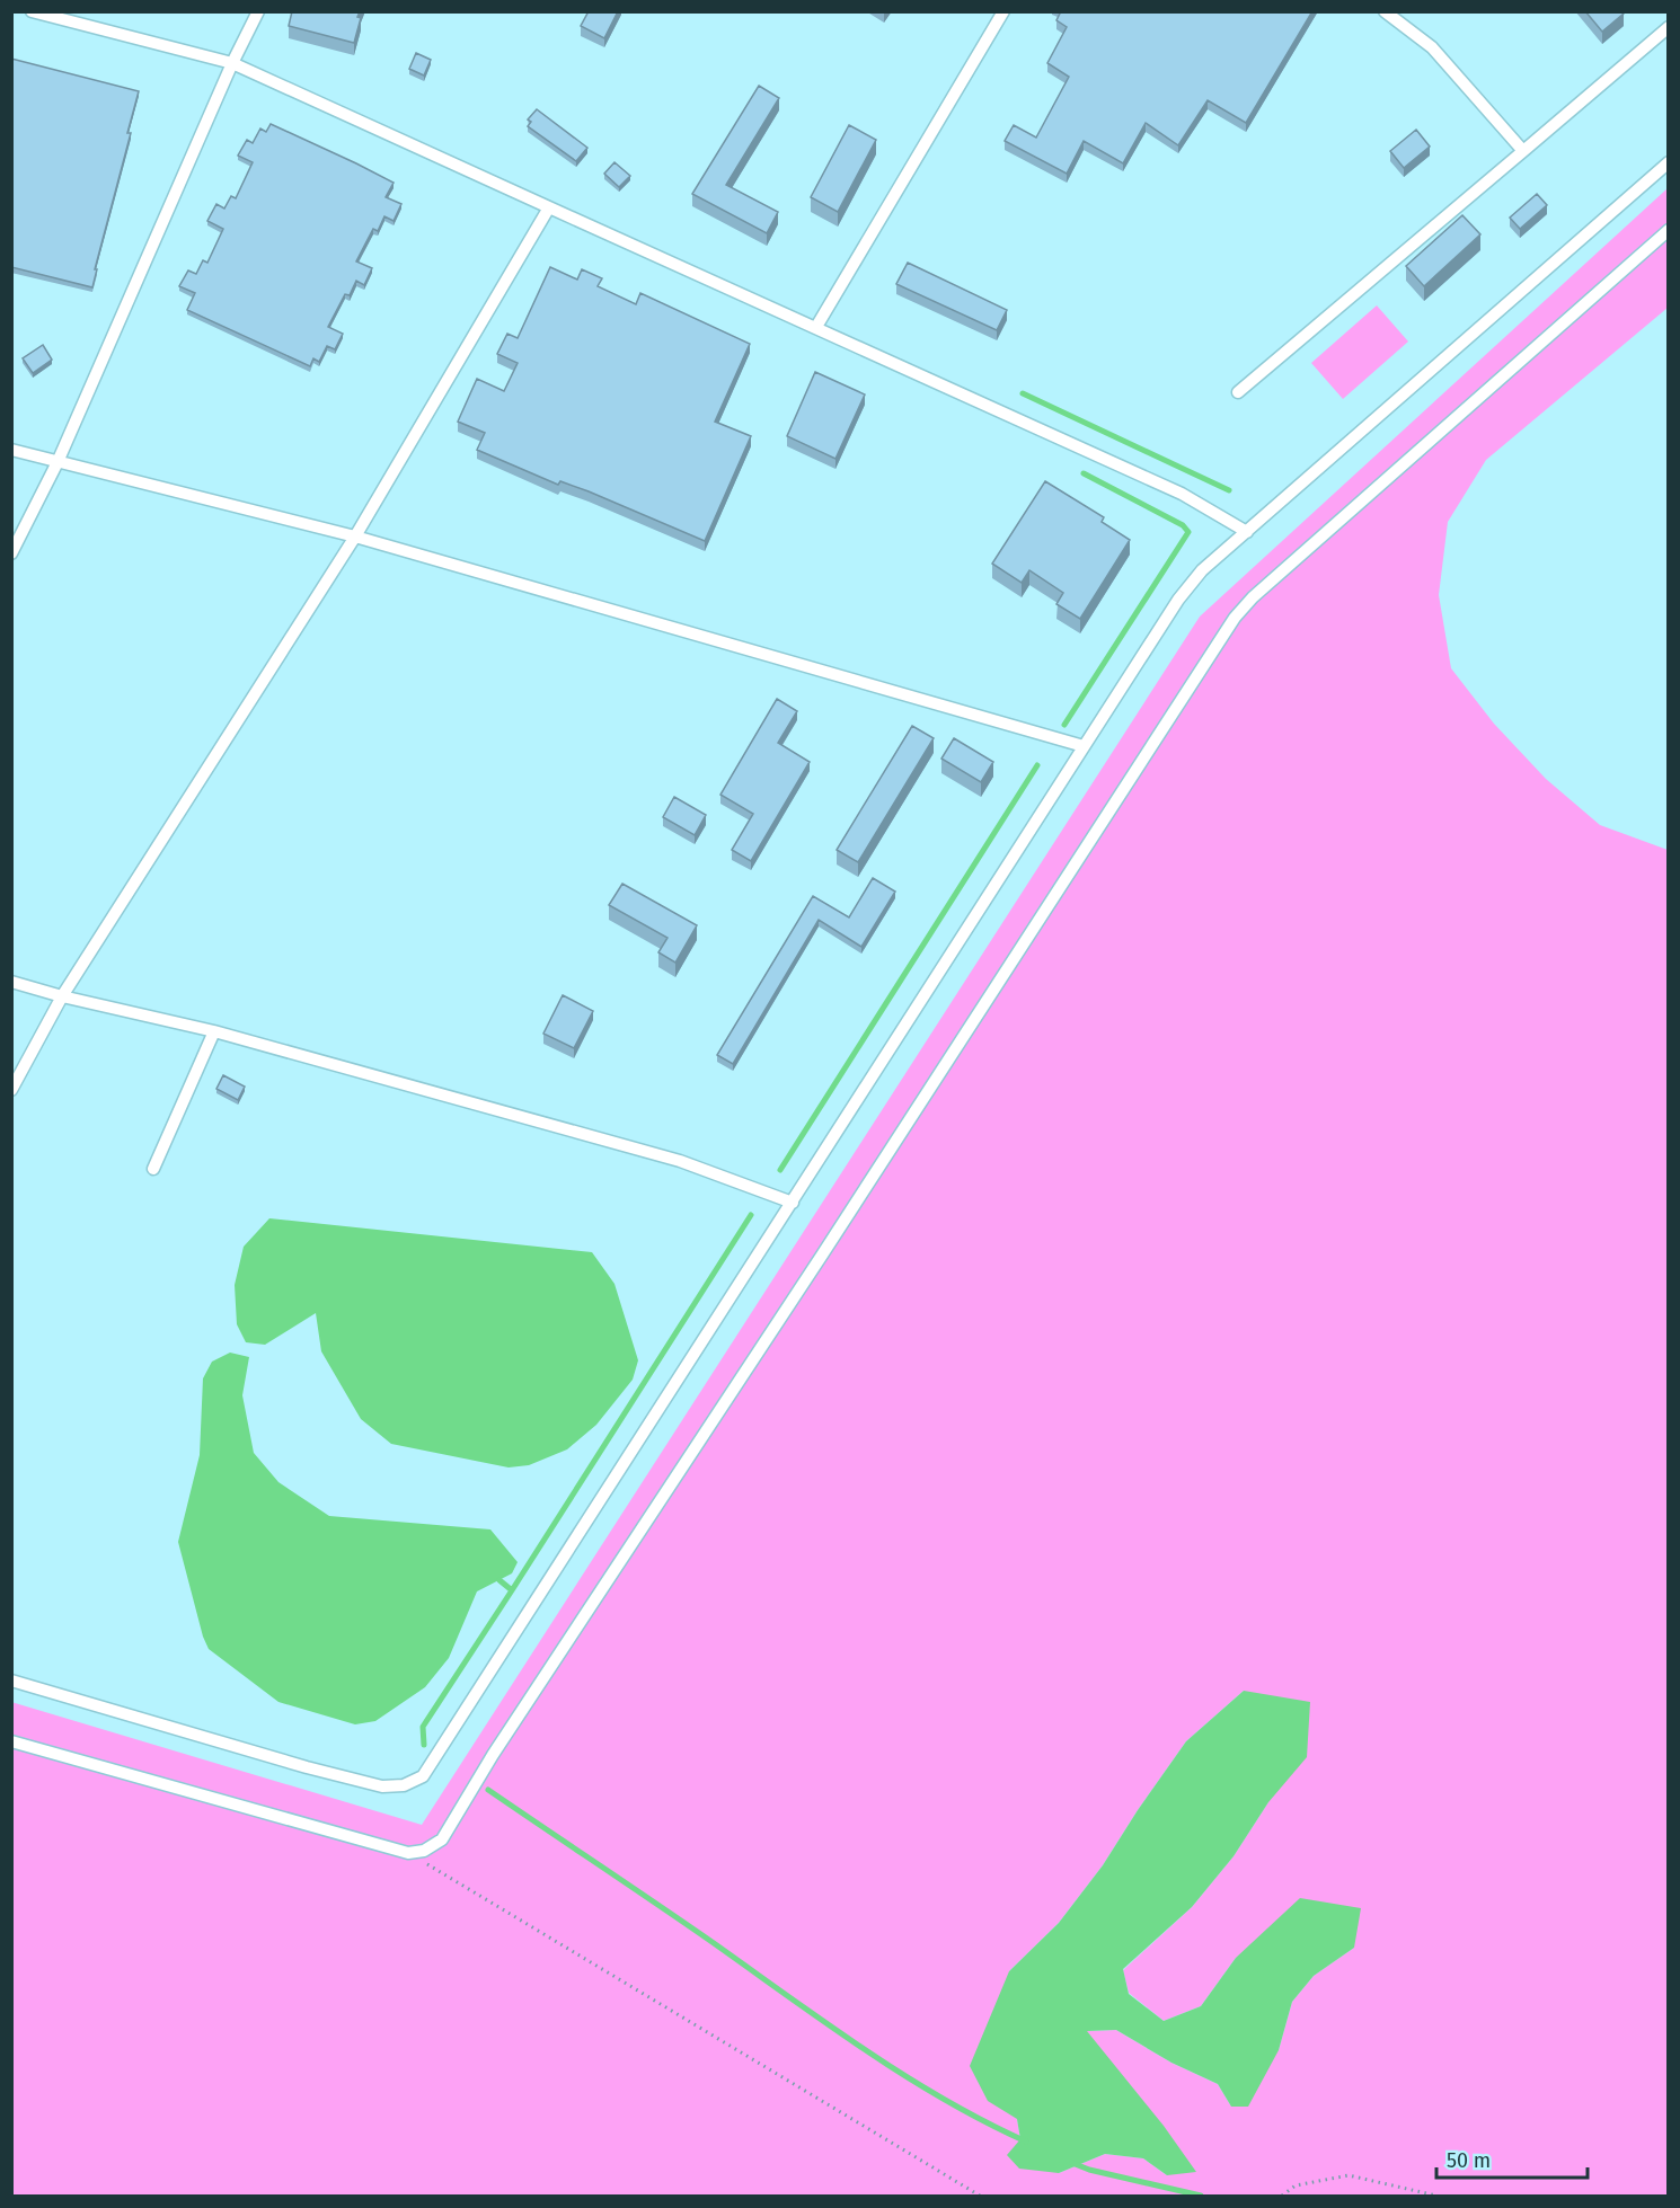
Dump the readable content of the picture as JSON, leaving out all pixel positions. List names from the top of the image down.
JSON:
{
  "scale_bar": "50 m"
}
